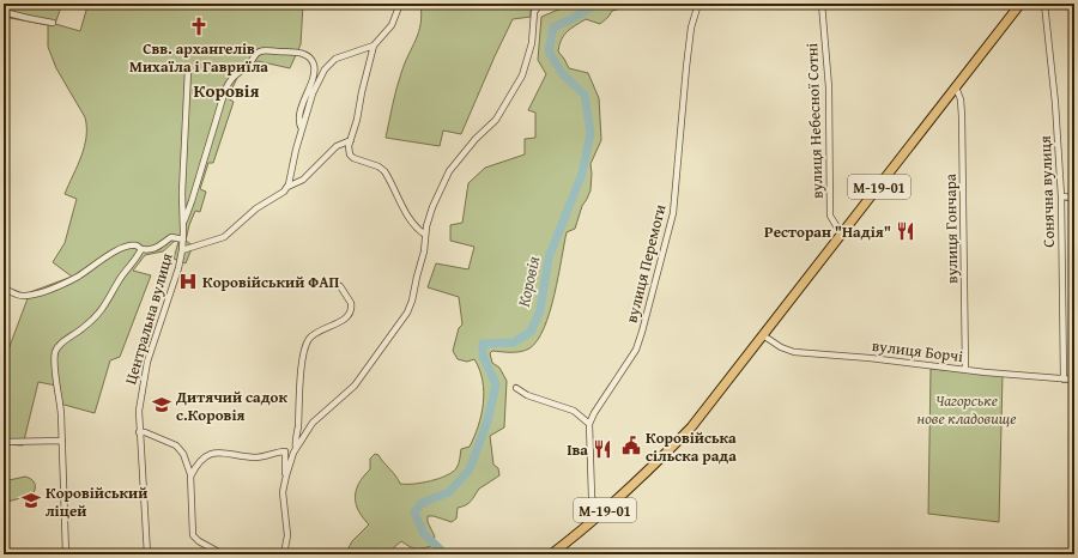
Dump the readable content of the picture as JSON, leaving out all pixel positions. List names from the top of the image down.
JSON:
{
  "streets": {
    "main road": ["М-19-01"],
    "street": [
      "вулиця Небесної Сотні",
      "Сонячна вулиця",
      "вулиця Гончара",
      "вулиця Перемоги",
      "Центральна вулиця",
      "вулиця Борчі"
    ]
  },
  "crossings": [
    ["вулиця Небесної Сотні", "М-19-01"],
    ["М-19-01", "вулиця Гончара"],
    ["М-19-01", "вулиця Борчі"],
    ["Сонячна вулиця", "вулиця Борчі"],
    ["вулиця Гончара", "вулиця Борчі"]
  ],
  "districts": ["Коровія"],
  "water": ["Коровія"],
  "parks": ["Чагорське нове кладовище"],
  "places": {
    "church": ["Свв. архангелів Михаїла і Гавриїла"],
    "restaurant": ["Ресторан \"Надія\"", "Іва"],
    "hospital": ["Коровійський ФАП"],
    "school or university": ["Дитячий садок с.Коровія", "Коровійський ліцей"],
    "public building": ["Коровійська сільска рада"]
  }
}
